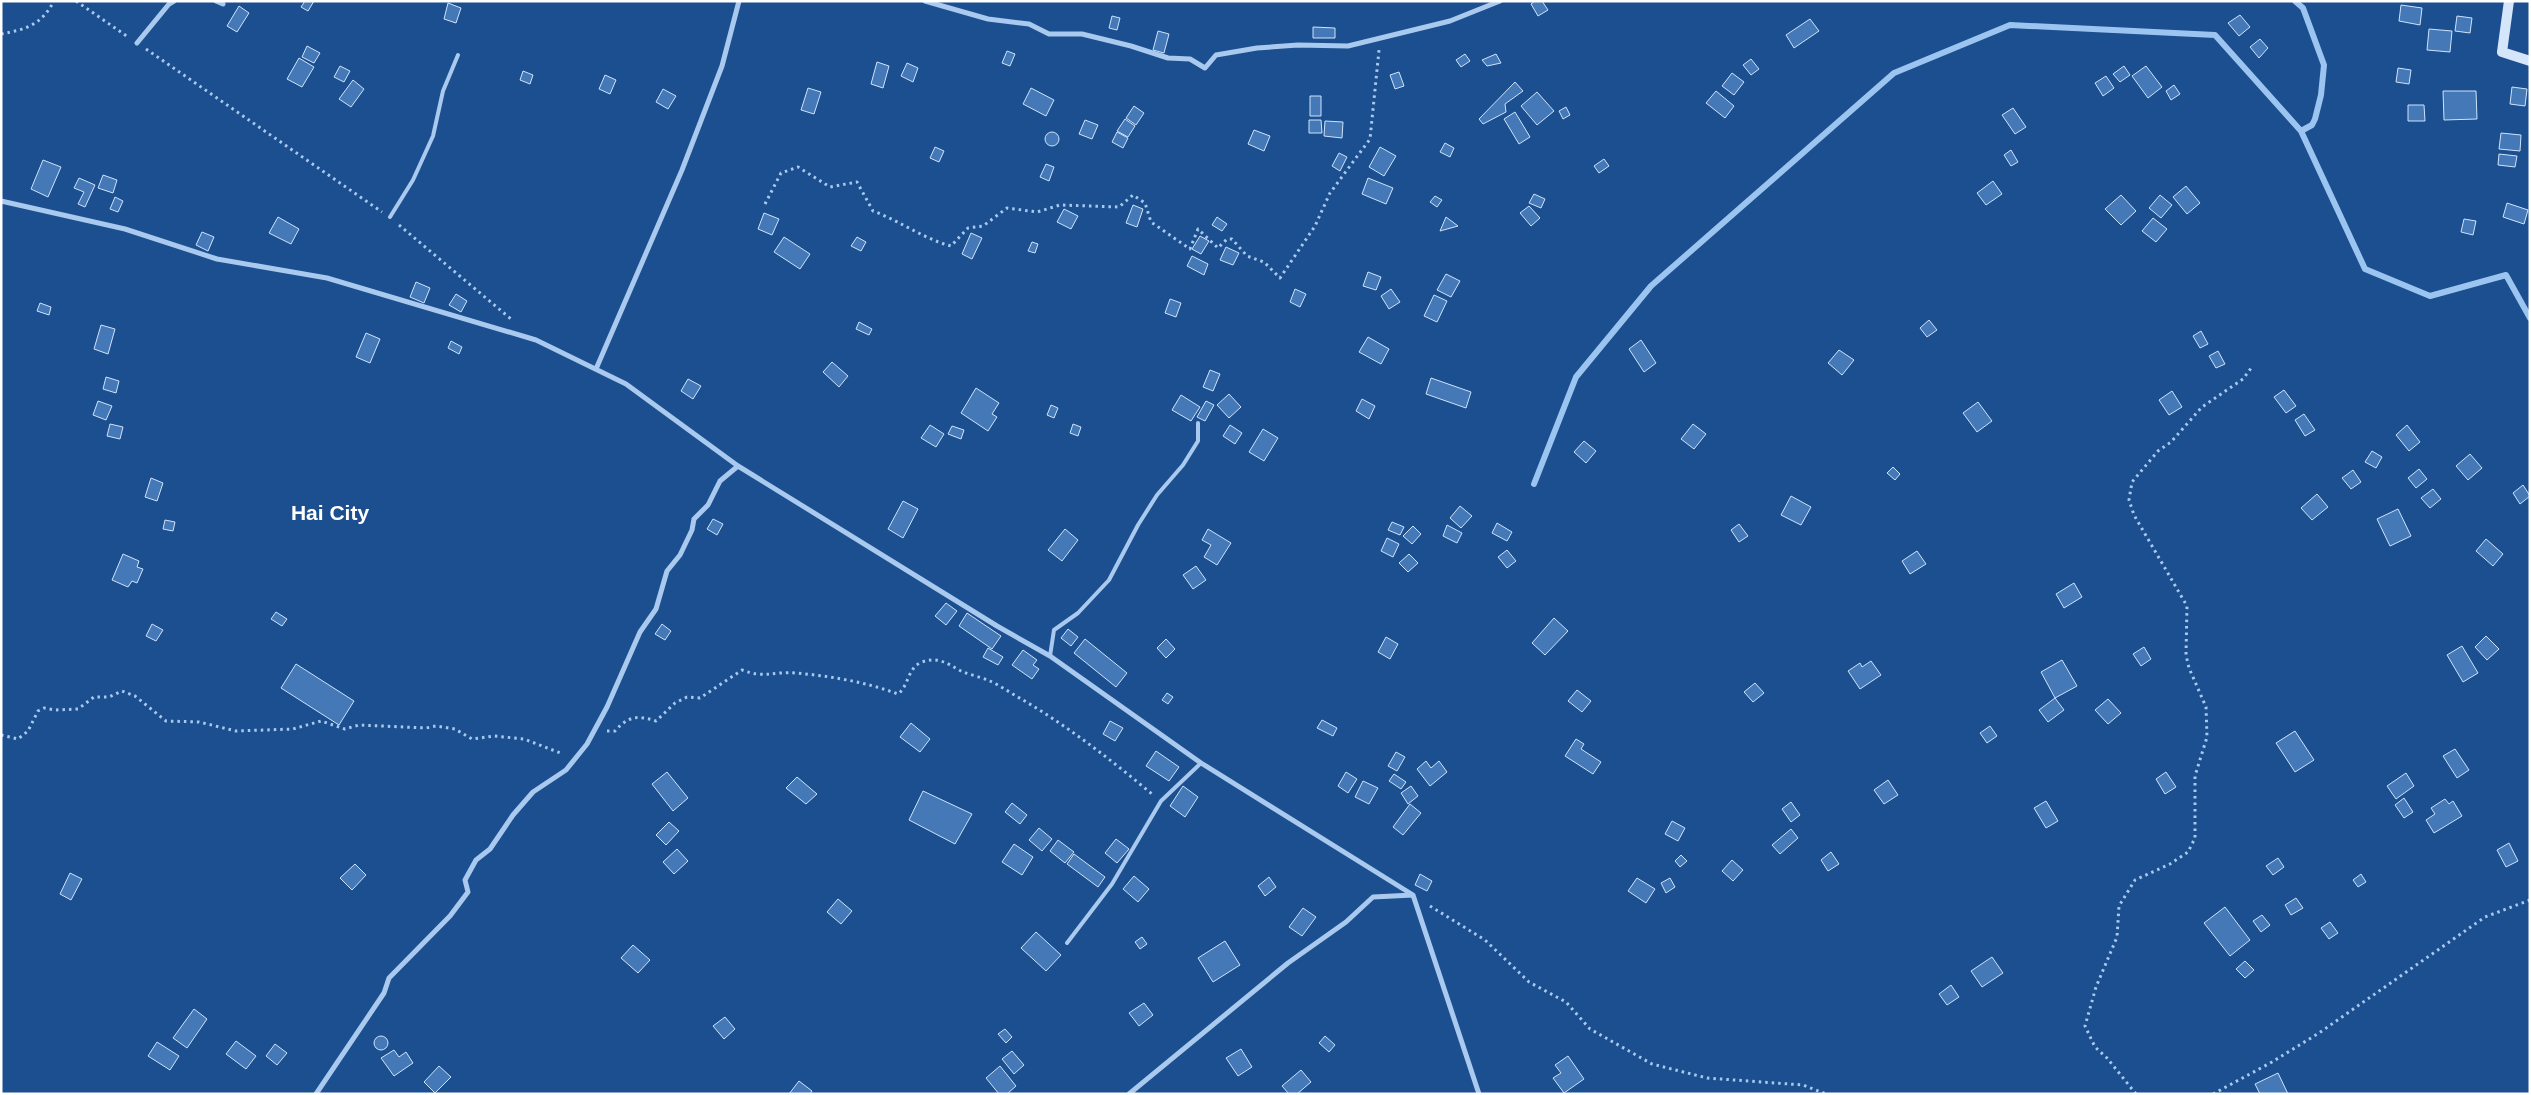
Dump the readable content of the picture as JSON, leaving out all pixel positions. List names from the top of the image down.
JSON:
{
  "districts": ["Hai City"]
}
